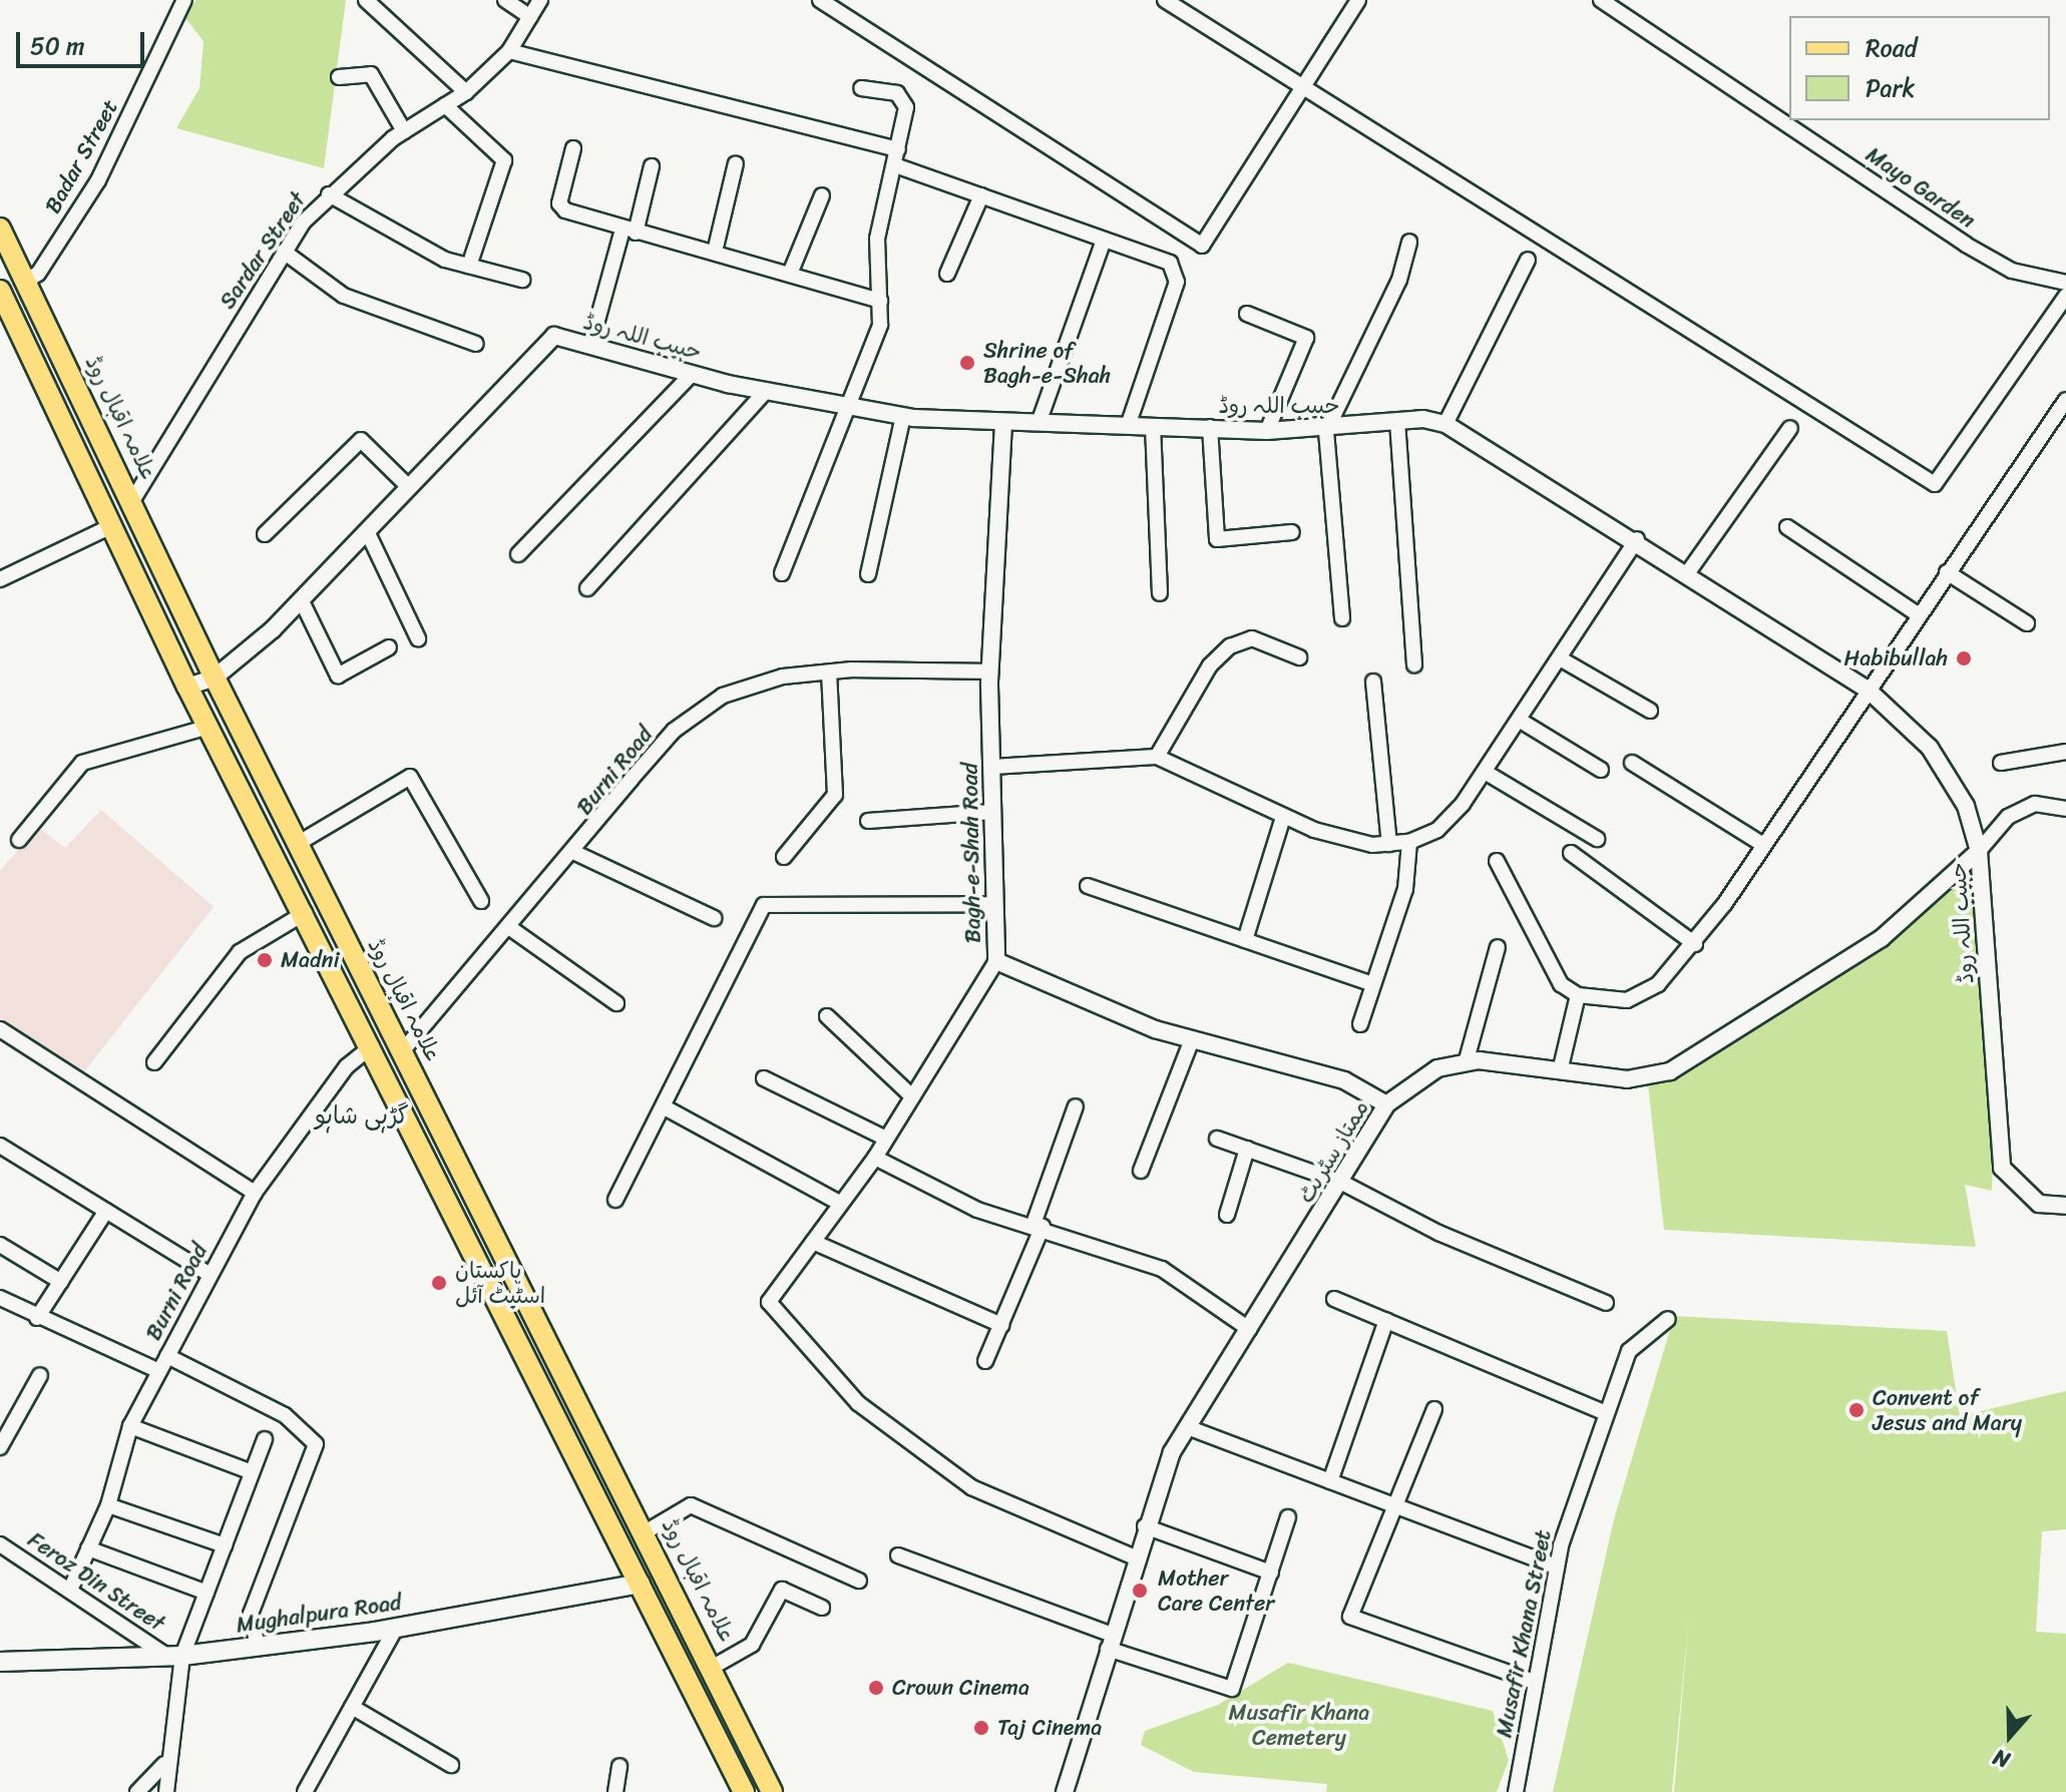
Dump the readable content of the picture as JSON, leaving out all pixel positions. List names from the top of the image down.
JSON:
{
  "streets": {
    "main road": ["علامہ اقبال روڈ", "Mughalpura Road"],
    "street": [
      "Badar Street",
      "Mayo Garden",
      "Sardar Street",
      "حبیب اللہ روڈ",
      "Burni Road",
      "Bagh-e-Shah Road",
      "ممتاز سٹریٹ",
      "Feroz Din Street",
      "Musafir Khana Street"
    ]
  },
  "crossings": [
    ["Badar Street", "علامہ اقبال روڈ"],
    ["Sardar Street", "علامہ اقبال روڈ"],
    ["حبیب اللہ روڈ", "علامہ اقبال روڈ"],
    ["حبیب اللہ روڈ", "Bagh-e-Shah Road"],
    ["حبیب اللہ روڈ", "ممتاز سٹریٹ"],
    ["علامہ اقبال روڈ", "Burni Road"],
    ["Burni Road", "Bagh-e-Shah Road"],
    ["Burni Road", "Feroz Din Street"],
    ["Bagh-e-Shah Road", "ممتاز سٹریٹ"],
    ["Feroz Din Street", "Mughalpura Road"]
  ],
  "districts": ["گڑہی شاہو"],
  "parks": ["Musafir Khana Cemetery"],
  "places": [
    "Shrine of Bagh-e-Shah",
    "Habibullah",
    "Madni",
    "پاکستان اسٹیٹ آئل",
    "Convent of Jesus and Mary",
    "Mother Care Center",
    "Crown Cinema",
    "Taj Cinema"
  ],
  "legend": ["Road", "Park"],
  "scale_bar": "50 m",
  "north": "bottom"
}
